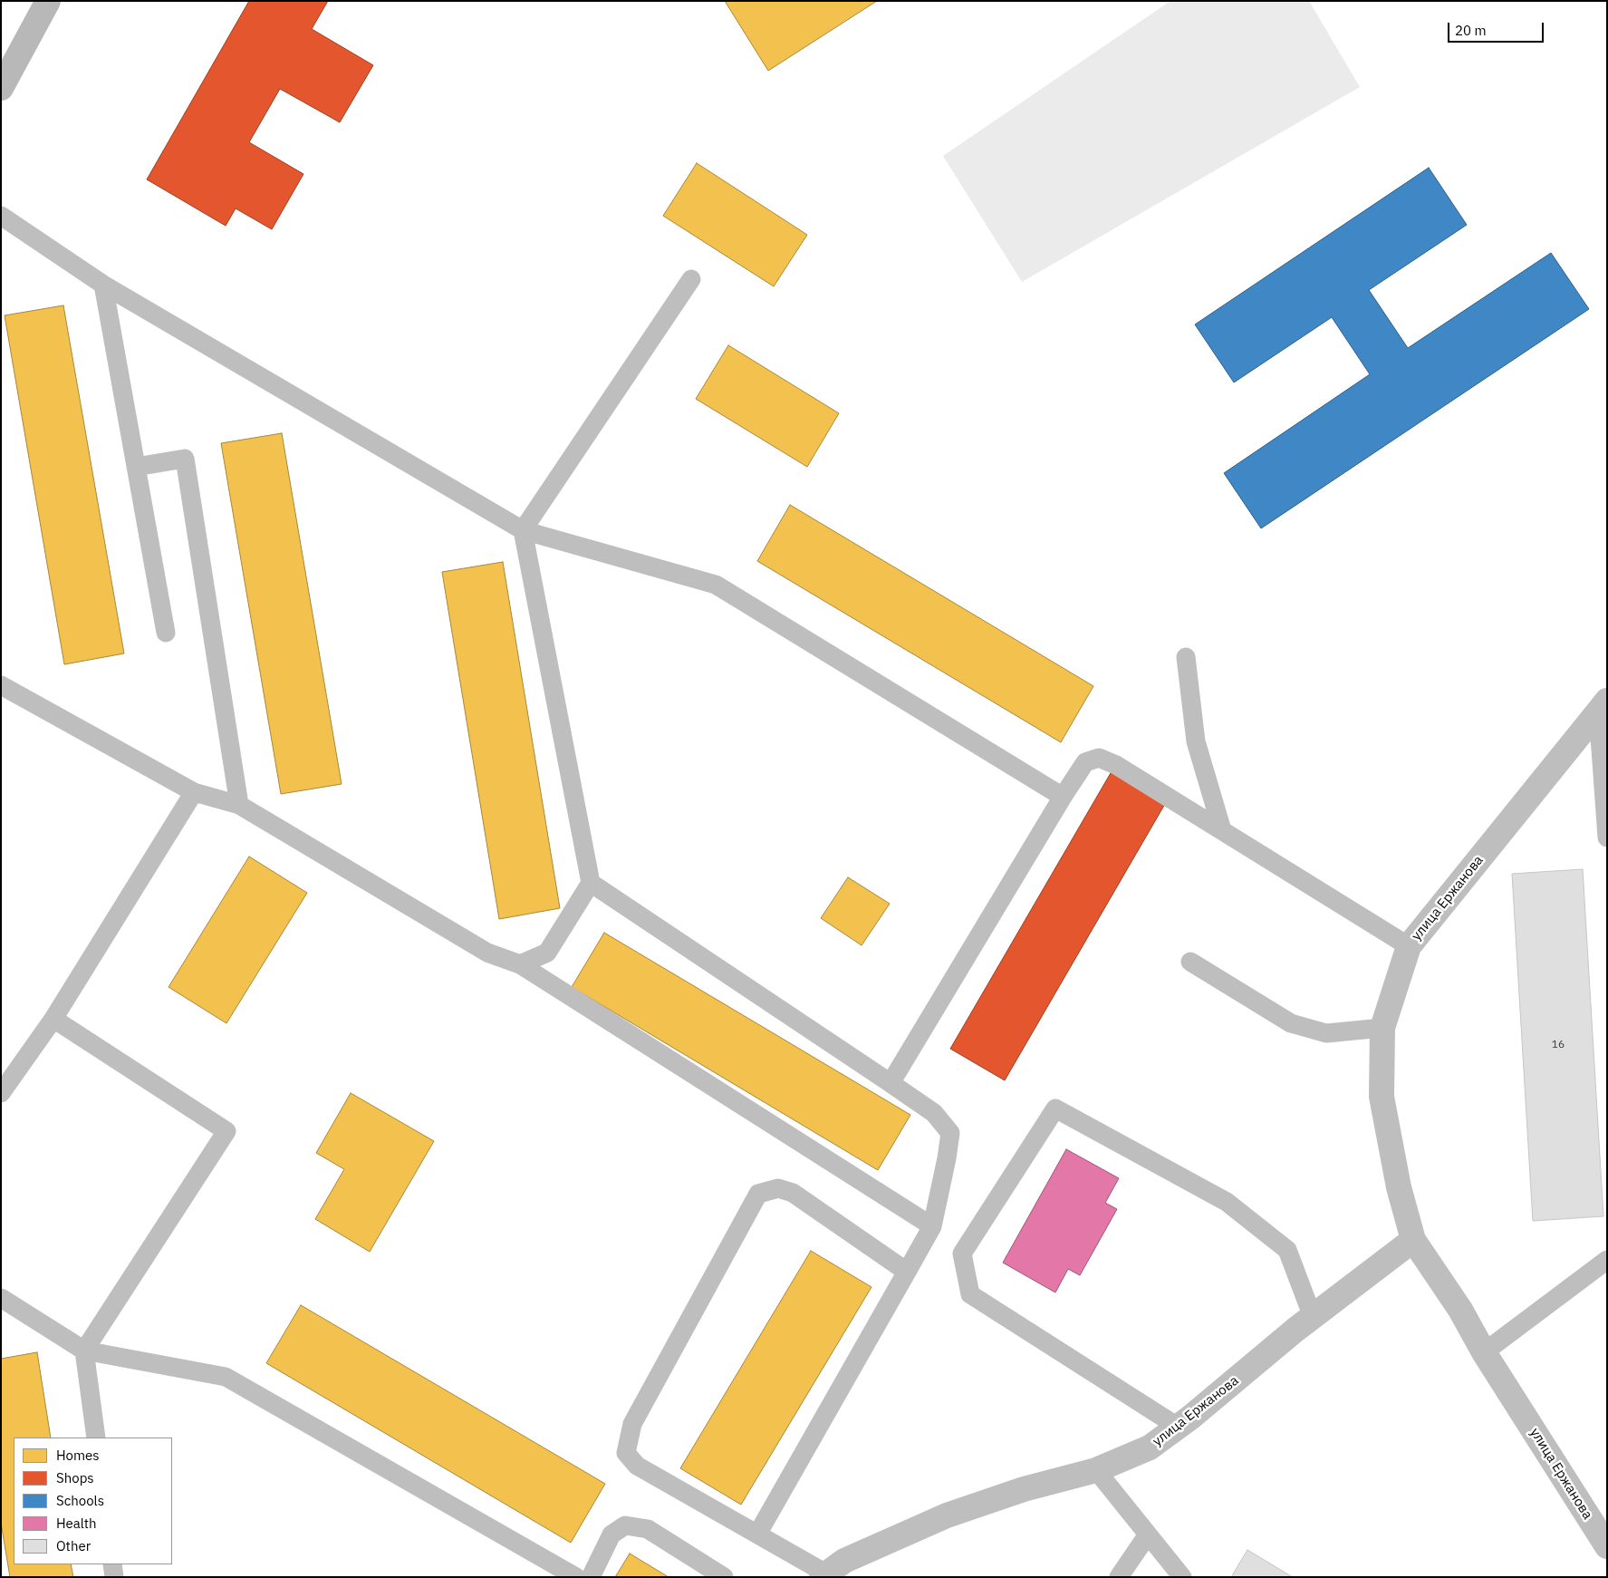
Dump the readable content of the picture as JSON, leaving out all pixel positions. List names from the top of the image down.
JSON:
{
  "streets": {
    "street": ["улица Ержанова"]
  },
  "house_numbers": ["16"],
  "legend": [
    "Homes",
    "Shops",
    "Schools",
    "Health",
    "Other"
  ],
  "scale_bar": "20 m"
}
